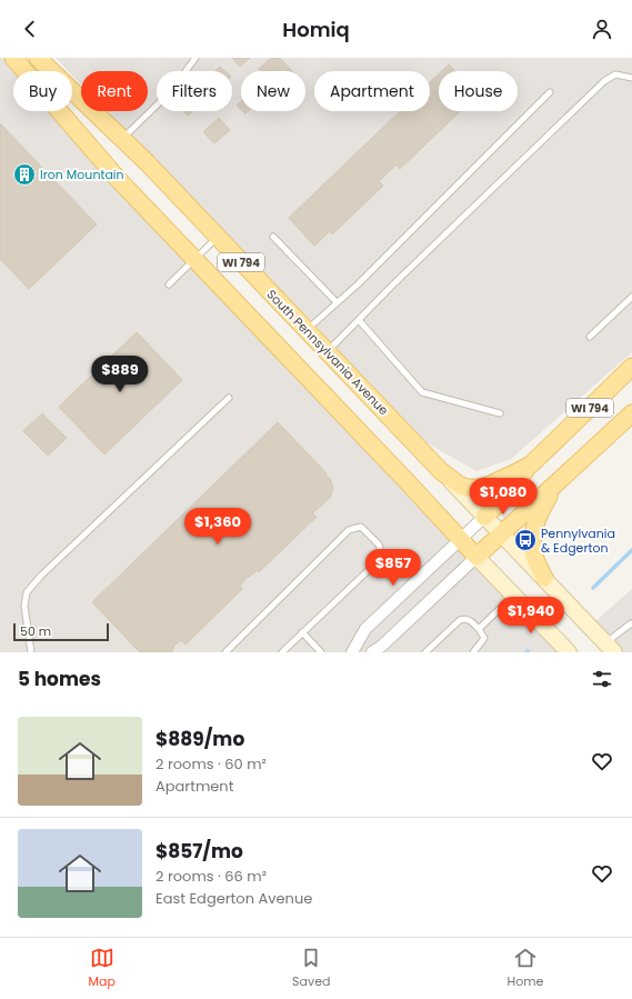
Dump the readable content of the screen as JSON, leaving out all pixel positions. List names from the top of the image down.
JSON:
{
  "streets": {
    "main road": ["WI 794", "South Pennsylvania Avenue"]
  },
  "crossings": [
    ["WI 794", "South Pennsylvania Avenue"]
  ],
  "places": {
    "building": ["Iron Mountain"],
    "bus stop": ["Pennylvania & Edgerton"]
  },
  "scale_bar": "50 m",
  "page": {
    "header": "Homiq",
    "chip": [
      "Buy",
      "Rent",
      "Filters",
      "New",
      "Apartment",
      "House"
    ],
    "price": [
      "$889",
      "$1,080",
      "$1,360",
      "$857",
      "$1,940"
    ],
    "scale": "50 m",
    "heading": "5 homes",
    "list": [
      {
        "name": "$889/mo",
        "note": "2 rooms · 60 m² · Apartment"
      },
      {
        "name": "$857/mo",
        "note": "2 rooms · 66 m² · East Edgerton Avenue"
      }
    ],
    "tabs": ["Map", "Saved", "Home"]
  }
}
